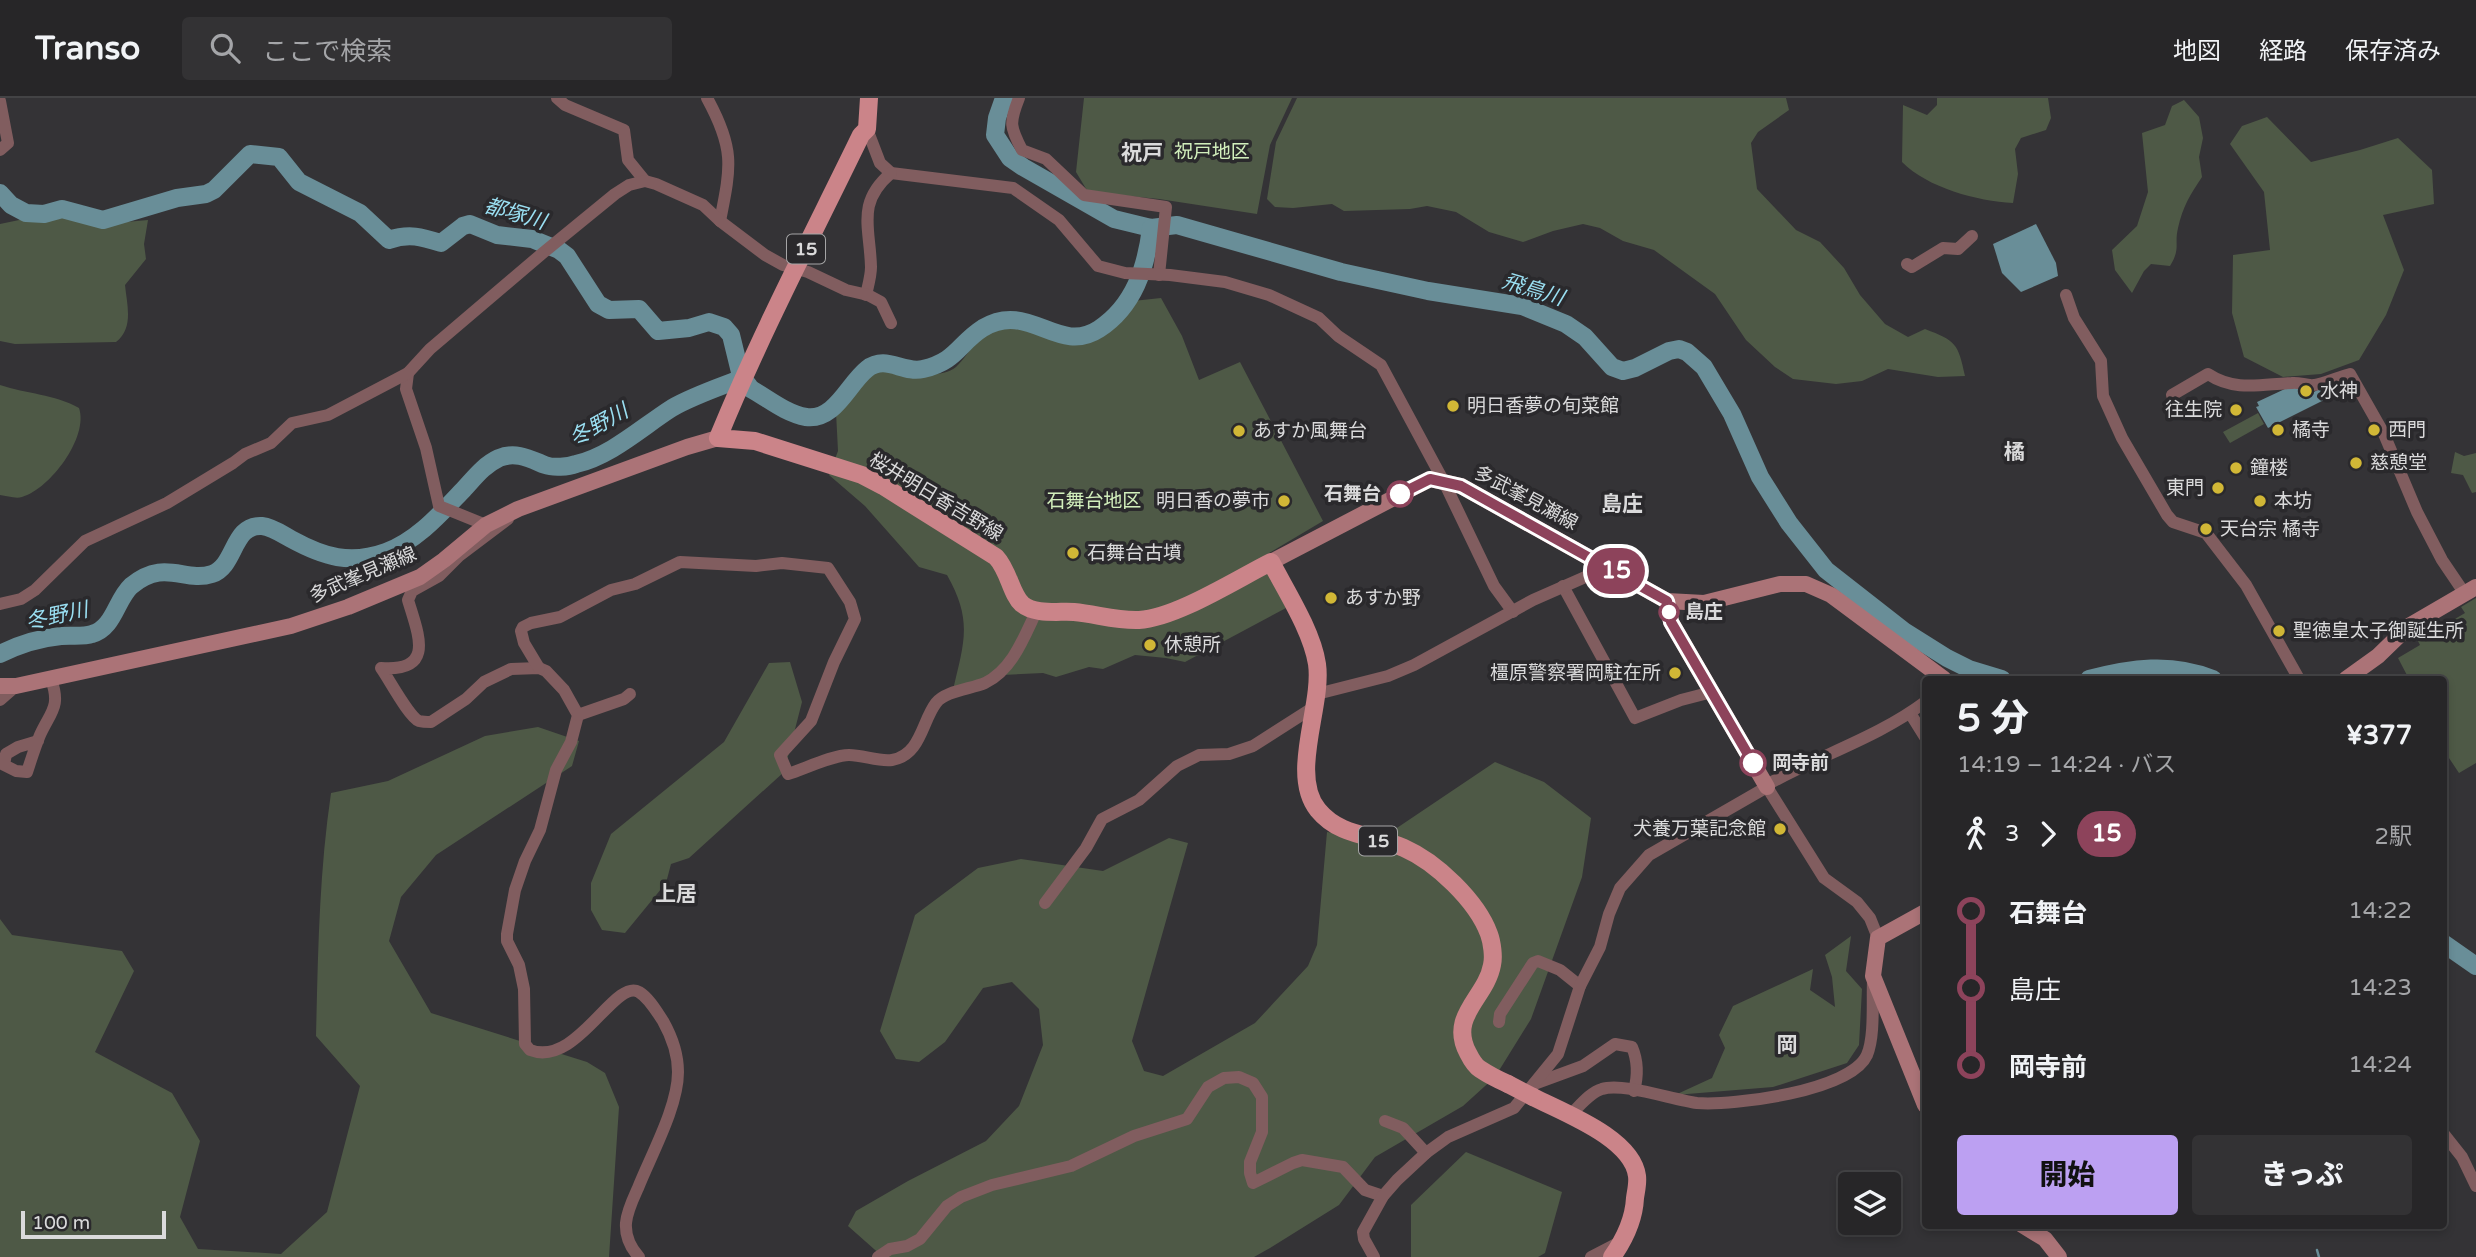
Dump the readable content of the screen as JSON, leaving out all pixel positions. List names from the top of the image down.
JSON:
{
  "streets": {
    "main road": ["15", "桜井明日香吉野線", "多武峯見瀬線"]
  },
  "crossings": [
    ["15", "桜井明日香吉野線"],
    ["15", "多武峯見瀬線"],
    ["桜井明日香吉野線", "多武峯見瀬線"]
  ],
  "districts": [
    "祝戸",
    "橘",
    "島庄",
    "上居",
    "岡"
  ],
  "water": ["都塚川", "飛鳥川", "冬野川"],
  "parks": ["祝戸地区", "石舞台地区"],
  "places": [
    "水神",
    "明日香夢の旬菜館",
    "往生院",
    "橘寺",
    "西門",
    "あすか風舞台",
    "慈憩堂",
    "鐘楼",
    "東門",
    "石舞台",
    "明日香の夢市",
    "本坊",
    "天台宗 橘寺",
    "石舞台古墳",
    "あすか野",
    "島庄",
    "聖徳皇太子御誕生所",
    "休憩所",
    "橿原警察署岡駐在所",
    "岡寺前",
    "犬養万葉記念館"
  ],
  "lines": ["bus line 15"],
  "scale_bar": "100 m",
  "page": {
    "header": "Transo",
    "search": "ここで検索",
    "nav": ["地図", "経路", "保存済み"],
    "on_map": "15",
    "heading": ["5 分", "14:19 – 14:24 · バス", "¥377"],
    "legs": ["3", "15", "2駅"],
    "list": [
      {
        "name": "石舞台",
        "value": "14:22"
      },
      {
        "name": "島庄",
        "value": "14:23"
      },
      {
        "name": "岡寺前",
        "value": "14:24"
      }
    ],
    "buttons": ["開始", "きっぷ"],
    "scale": "100 m"
  }
}
